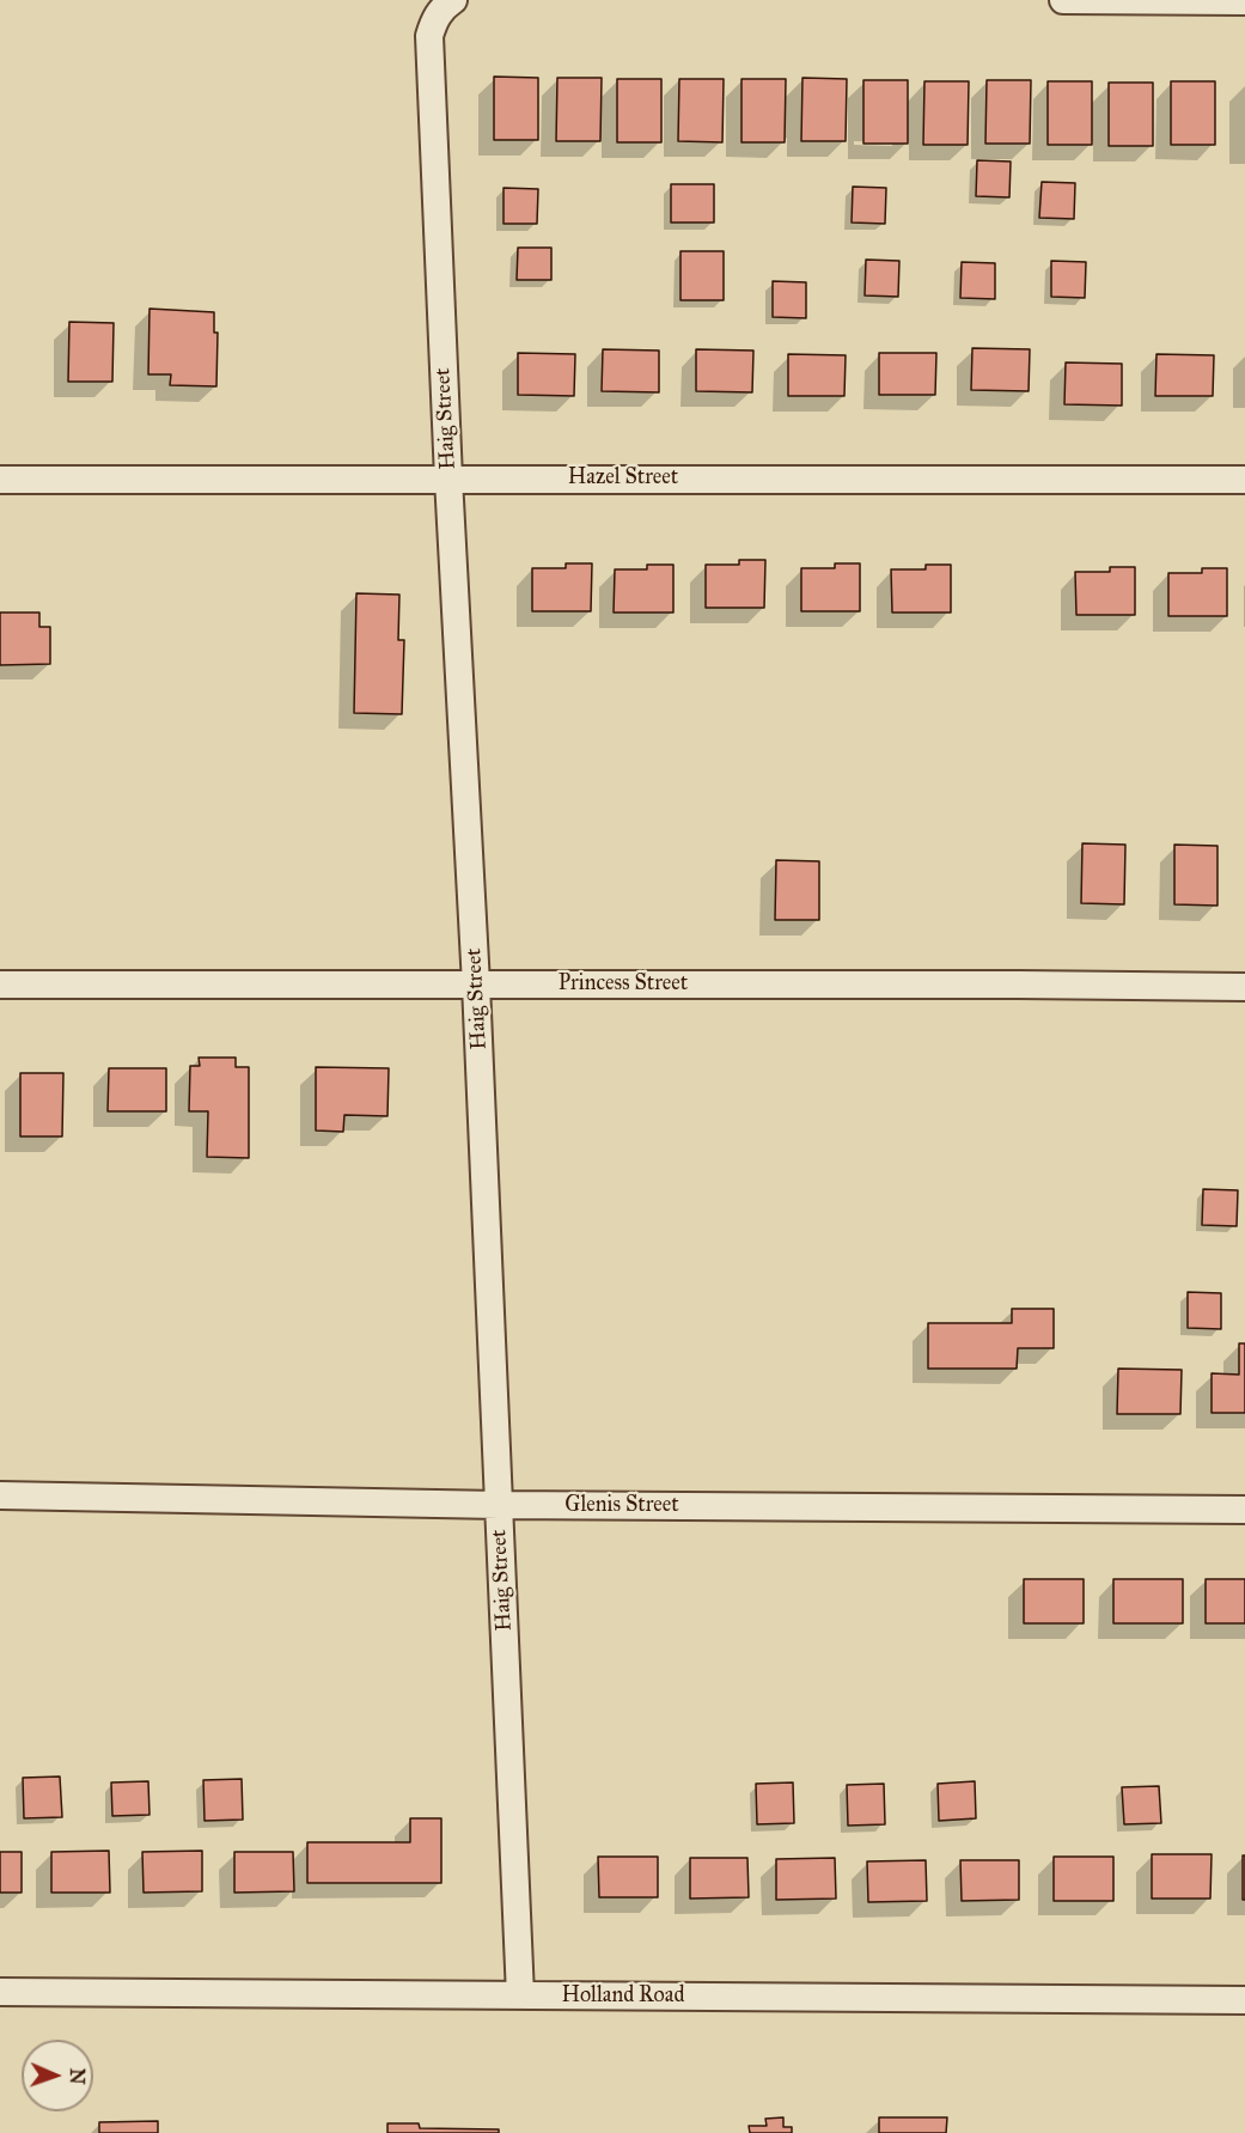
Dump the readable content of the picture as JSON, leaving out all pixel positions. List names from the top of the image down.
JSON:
{
  "streets": {
    "street": [
      "Haig Street",
      "Hazel Street",
      "Princess Street",
      "Glenis Street",
      "Holland Road"
    ]
  },
  "crossings": [
    ["Haig Street", "Hazel Street"],
    ["Haig Street", "Princess Street"],
    ["Haig Street", "Glenis Street"],
    ["Haig Street", "Holland Road"]
  ],
  "north": "right"
}
